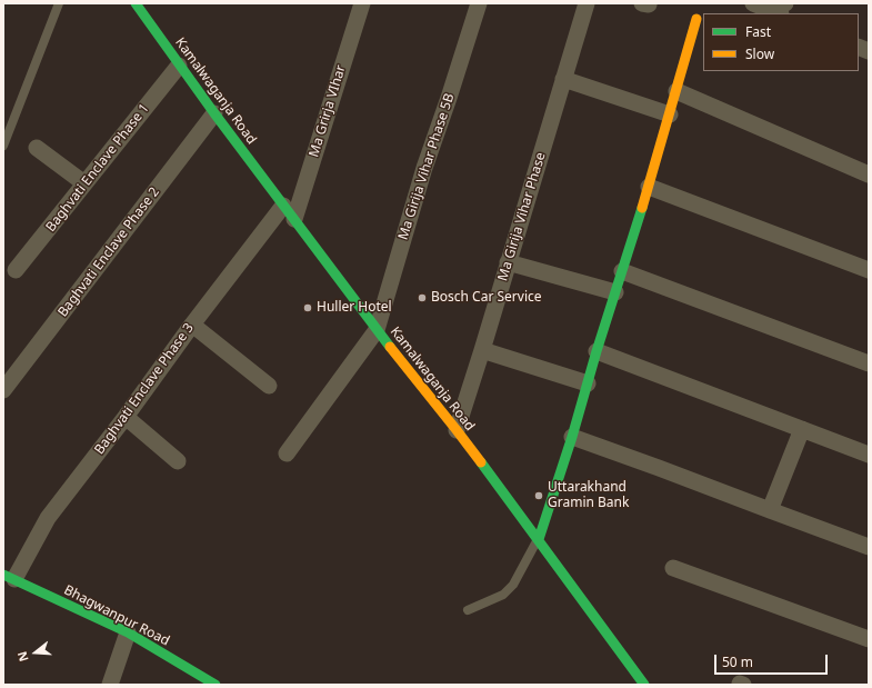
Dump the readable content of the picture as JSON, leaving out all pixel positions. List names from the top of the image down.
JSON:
{
  "streets": {
    "main road": ["Kamalwaganja Road", "Bhagwanpur Road"],
    "street": [
      "Ma Grirja VIhar",
      "Ma Girija Vihar Phase 5B",
      "Baghvati Enclave Phase 1",
      "Ma Girija Vihar Phase",
      "Baghvati Enclave Phase 2",
      "Baghvati Enclave Phase 3"
    ]
  },
  "crossings": [
    ["Kamalwaganja Road", "Ma Grirja VIhar"],
    ["Kamalwaganja Road", "Ma Girija Vihar Phase 5B"],
    ["Kamalwaganja Road", "Baghvati Enclave Phase 1"],
    ["Kamalwaganja Road", "Ma Girija Vihar Phase"],
    ["Kamalwaganja Road", "Baghvati Enclave Phase 2"],
    ["Kamalwaganja Road", "Baghvati Enclave Phase 3"],
    ["Baghvati Enclave Phase 3", "Bhagwanpur Road"]
  ],
  "places": ["Bosch Car Service", "Huller Hotel", "Uttarakhand Gramin Bank"],
  "legend": ["Fast", "Slow"],
  "scale_bar": "50 m",
  "north": "left"
}
